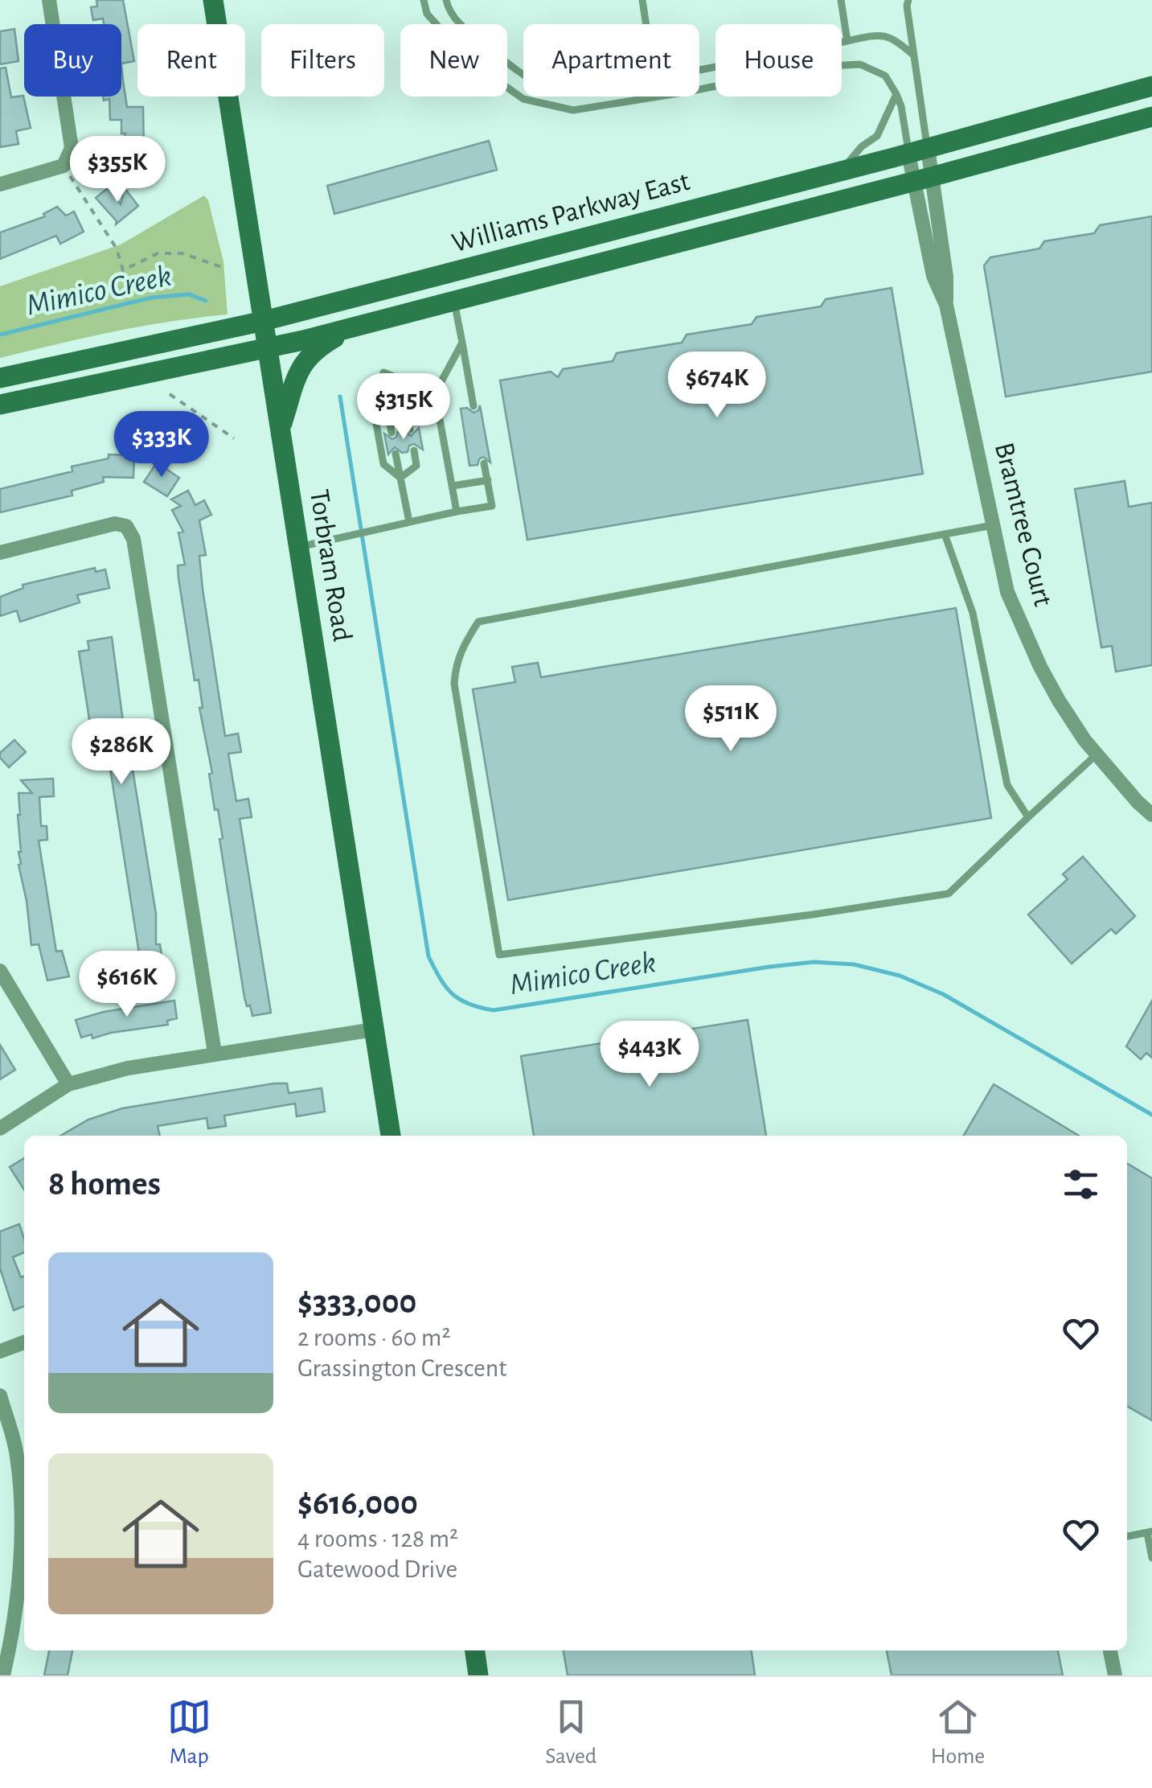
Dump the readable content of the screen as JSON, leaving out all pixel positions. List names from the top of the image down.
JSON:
{
  "streets": {
    "main road": ["Williams Parkway East", "Torbram Road"],
    "street": ["Bramtree Court"]
  },
  "crossings": [
    ["Williams Parkway East", "Bramtree Court"],
    ["Williams Parkway East", "Torbram Road"]
  ],
  "water": ["Mimico Creek"],
  "page": {
    "chip": [
      "Buy",
      "Rent",
      "Filters",
      "New",
      "Apartment",
      "House"
    ],
    "price": [
      "$355K",
      "$674K",
      "$315K",
      "$333K",
      "$511K",
      "$286K",
      "$616K",
      "$443K"
    ],
    "heading": "8 homes",
    "list": [
      {
        "name": "$333,000",
        "note": "2 rooms · 60 m² · Grassington Crescent"
      },
      {
        "name": "$616,000",
        "note": "4 rooms · 128 m² · Gatewood Drive"
      }
    ],
    "tabs": ["Map", "Saved", "Home"]
  }
}
